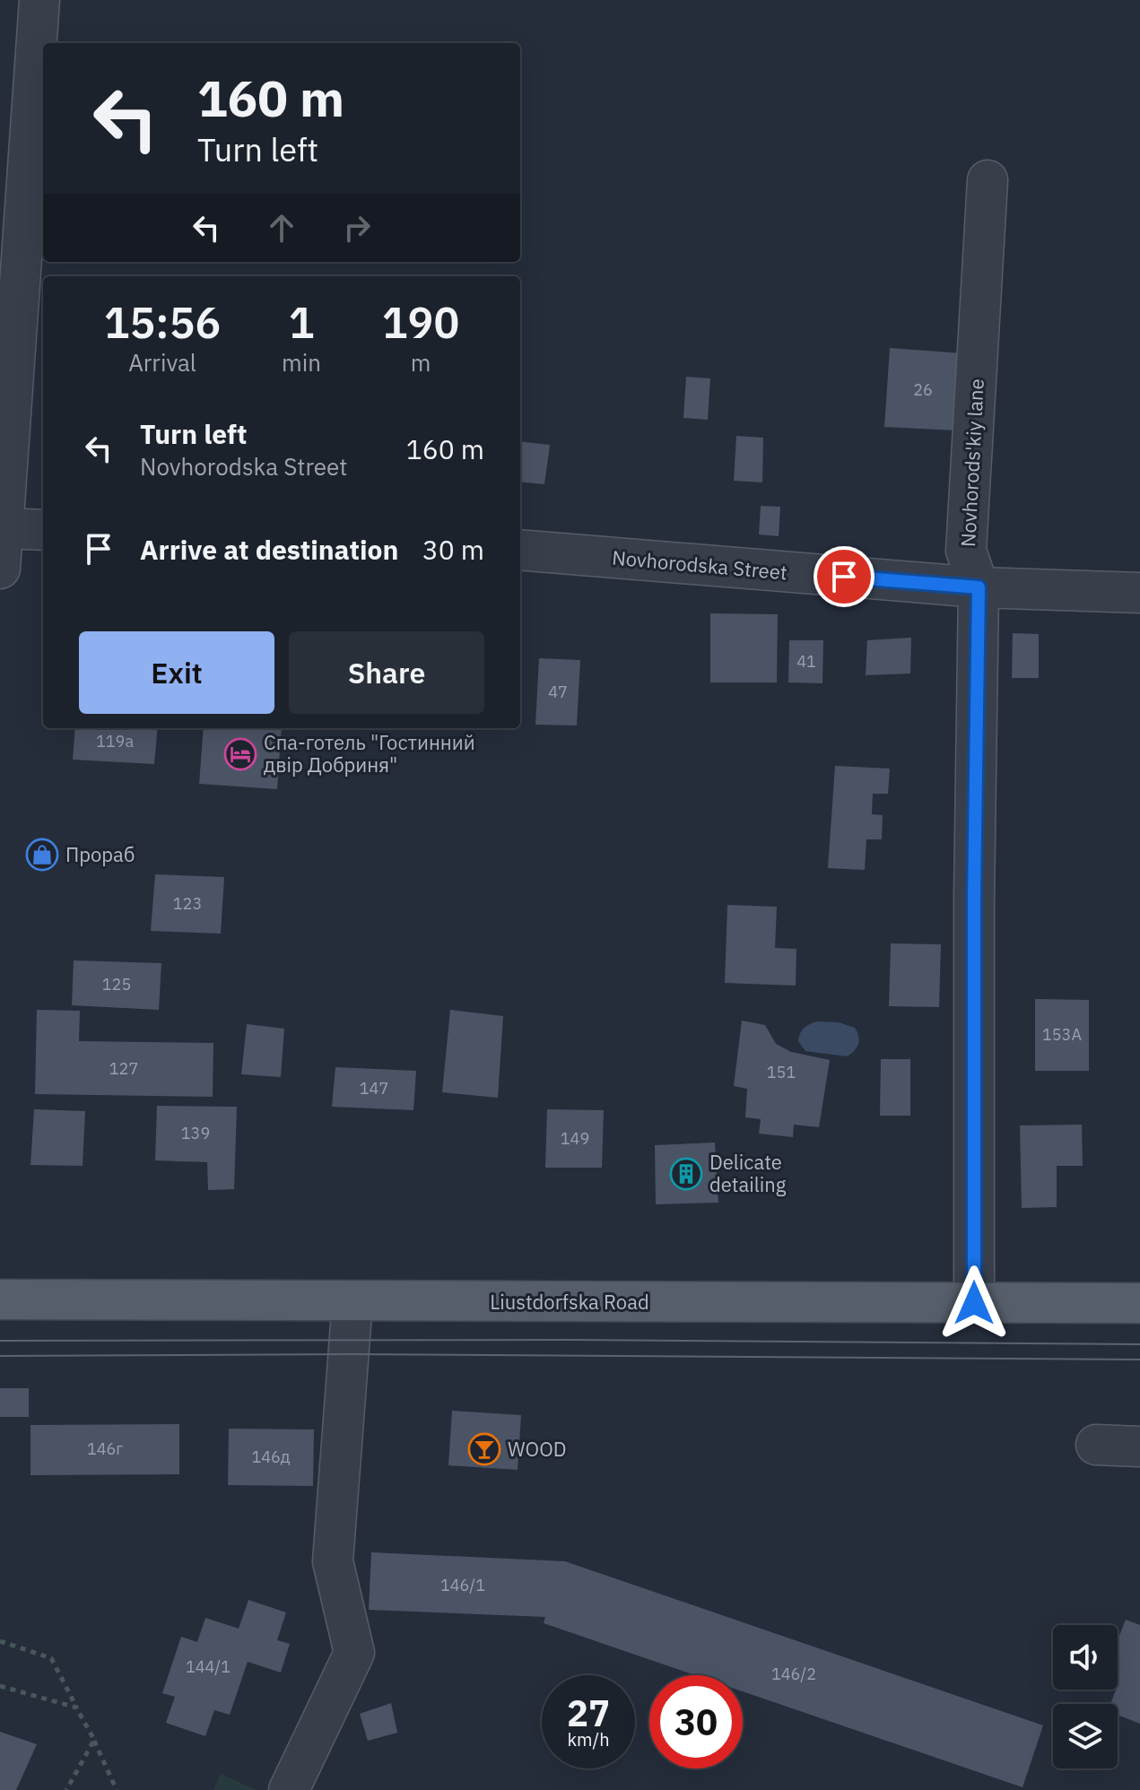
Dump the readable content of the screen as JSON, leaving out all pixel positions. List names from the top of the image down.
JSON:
{
  "streets": {
    "main road": ["Liustdorfska Road"],
    "street": ["Novhorods'kiy lane", "Novhorodska Street"]
  },
  "crossings": [
    ["Novhorods'kiy lane", "Novhorodska Street"],
    ["Novhorods'kiy lane", "Liustdorfska Road"]
  ],
  "places": {
    "hotel": ["Спа-готель \"Гостинний двір Добриня\""],
    "shop": ["Прораб"],
    "building": ["Delicate detailing"],
    "bar": ["WOOD"]
  },
  "house_numbers": [
    "26",
    "41",
    "47",
    "119а",
    "123",
    "125",
    "153А",
    "127",
    "151",
    "147",
    "139",
    "149",
    "146г",
    "146д",
    "146/1",
    "144/1",
    "146/2"
  ],
  "page": {
    "turn": ["160 m", "Turn left"],
    "eta": [
      "15:56",
      "Arrival",
      "1",
      "min",
      "190",
      "m"
    ],
    "list": [
      {
        "name": "Turn left",
        "note": "Novhorodska Street",
        "value": "160 m"
      },
      {
        "name": "Arrive at destination",
        "value": "30 m"
      }
    ],
    "buttons": ["Exit", "Share"],
    "speed": "27 km/h",
    "limit": "30"
  }
}
